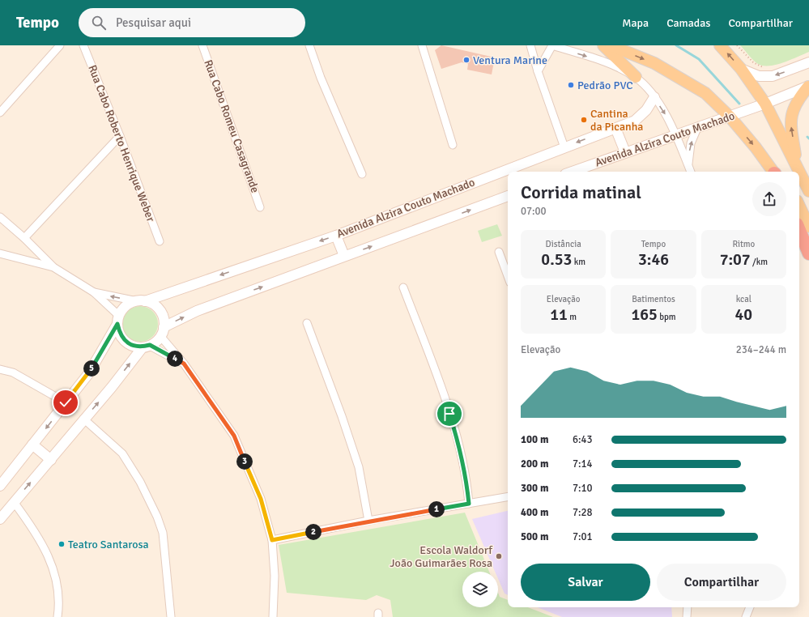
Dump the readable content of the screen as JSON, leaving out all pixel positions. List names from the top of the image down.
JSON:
{
  "streets": {
    "street": ["Rua Cabo Romeu Casagrande", "Avenida Alzira Couto Machado", "Rua Cabo Roberto Henrique Weber"]
  },
  "places": [
    "Ventura Marine",
    "Pedrão PVC",
    "Cantina da Picanha",
    "Teatro Santarosa",
    "Escola Waldorf João Guimarães Rosa"
  ],
  "page": {
    "header": "Tempo",
    "search": "Pesquisar aqui",
    "nav": ["Mapa", "Camadas", "Compartilhar"],
    "heading": ["Corrida matinal", "07:00"],
    "stats": [
      ["Distância", "0.53 km"],
      ["Tempo", "3:46"],
      ["Ritmo", "7:07 /km"],
      ["Elevação", "11 m"],
      ["Batimentos", "165 bpm"],
      ["kcal", "40"]
    ],
    "chart": ["Elevação", "234–244 m"],
    "pins": [
      "4",
      "5",
      "3",
      "1",
      "2"
    ],
    "list": [
      {
        "name": "100 m",
        "note": "6:43"
      },
      {
        "name": "200 m",
        "note": "7:14"
      },
      {
        "name": "300 m",
        "note": "7:10"
      },
      {
        "name": "400 m",
        "note": "7:28"
      },
      {
        "name": "500 m",
        "note": "7:01"
      }
    ],
    "buttons": ["Salvar", "Compartilhar"]
  }
}
